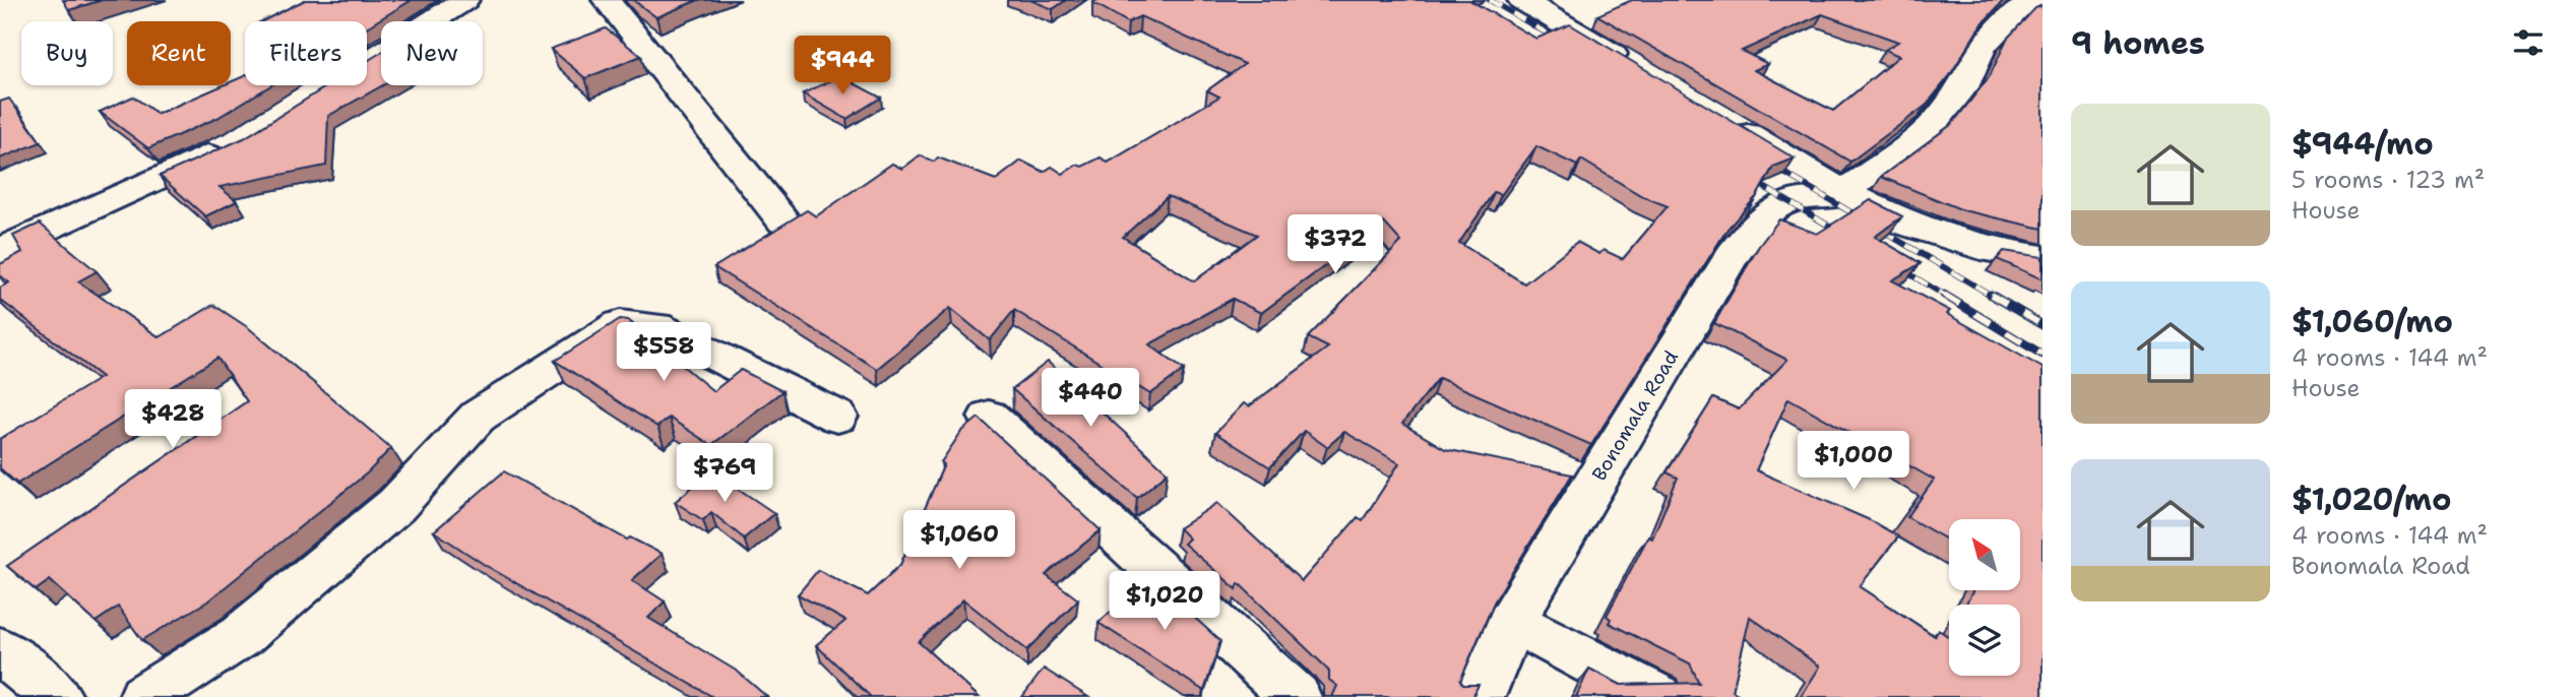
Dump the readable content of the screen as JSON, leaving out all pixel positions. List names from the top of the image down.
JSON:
{
  "streets": {
    "street": ["Bonomala Road"]
  },
  "north": "top left",
  "page": {
    "heading": "9 homes",
    "chip": [
      "Buy",
      "Rent",
      "Filters",
      "New"
    ],
    "price": [
      "$944",
      "$372",
      "$558",
      "$440",
      "$428",
      "$1,000",
      "$769",
      "$1,060",
      "$1,020"
    ],
    "list": [
      {
        "name": "$944/mo",
        "note": "5 rooms · 123 m² · House"
      },
      {
        "name": "$1,060/mo",
        "note": "4 rooms · 144 m² · House"
      },
      {
        "name": "$1,020/mo",
        "note": "4 rooms · 144 m² · Bonomala Road"
      }
    ]
  }
}
